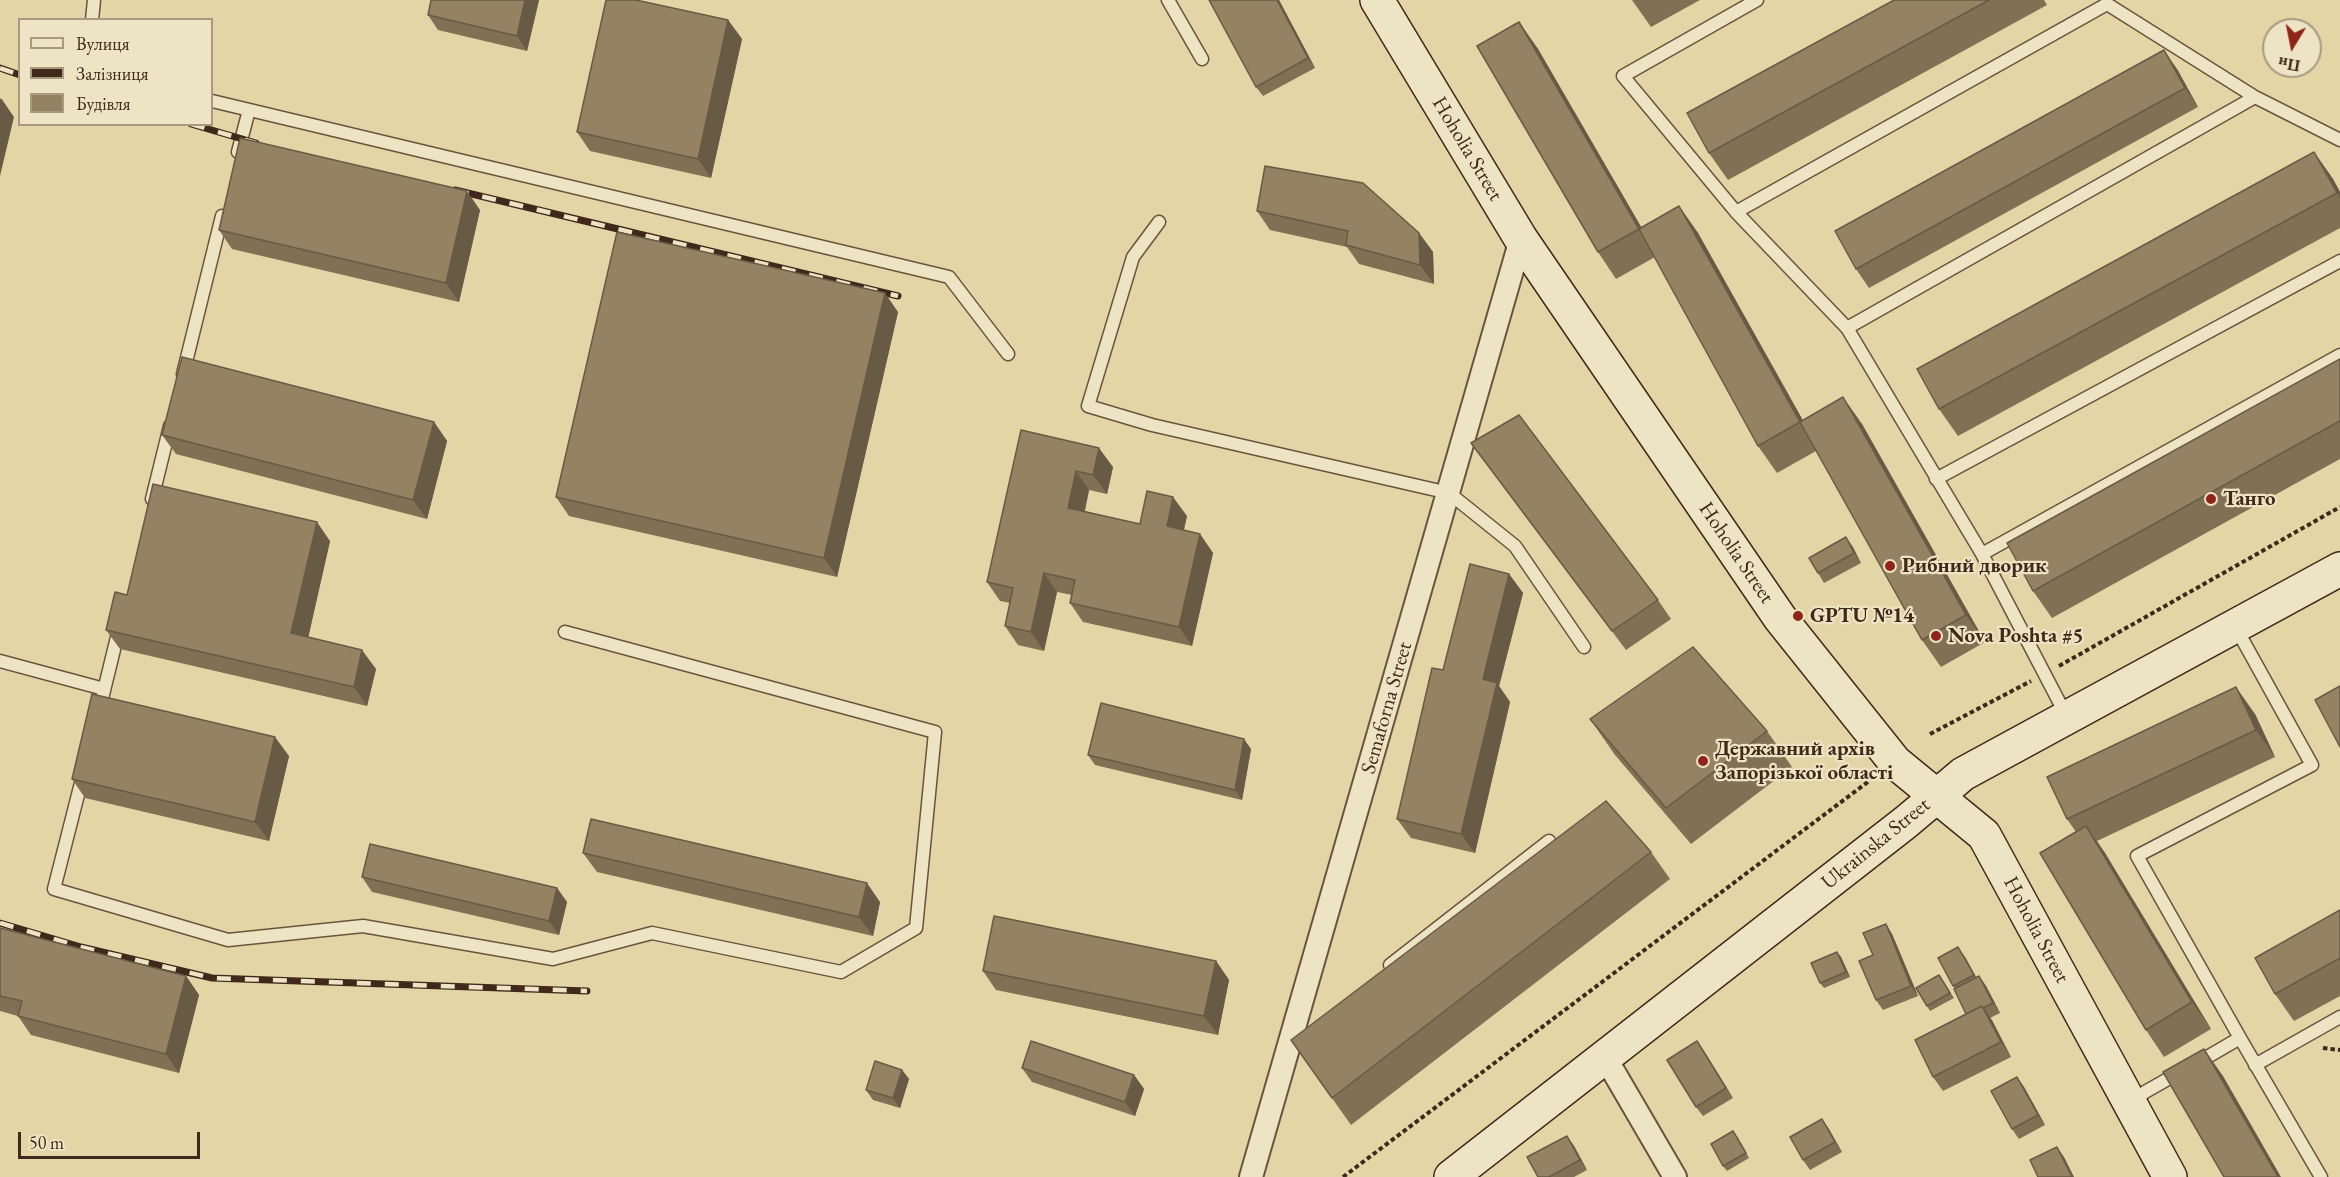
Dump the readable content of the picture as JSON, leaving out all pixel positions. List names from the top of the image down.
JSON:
{
  "streets": {
    "street": ["Hoholia Street", "Semaforna Street", "Ukrainska Street"]
  },
  "crossings": [
    ["Hoholia Street", "Semaforna Street"],
    ["Hoholia Street", "Ukrainska Street"]
  ],
  "places": [
    "Танго",
    "Рибний дворик",
    "GPTU №14",
    "Nova Poshta #5",
    "Державний архів Запорізької області"
  ],
  "legend": ["Вулиця", "Залізниця", "Будівля"],
  "scale_bar": "50 m",
  "north": "bottom"
}
